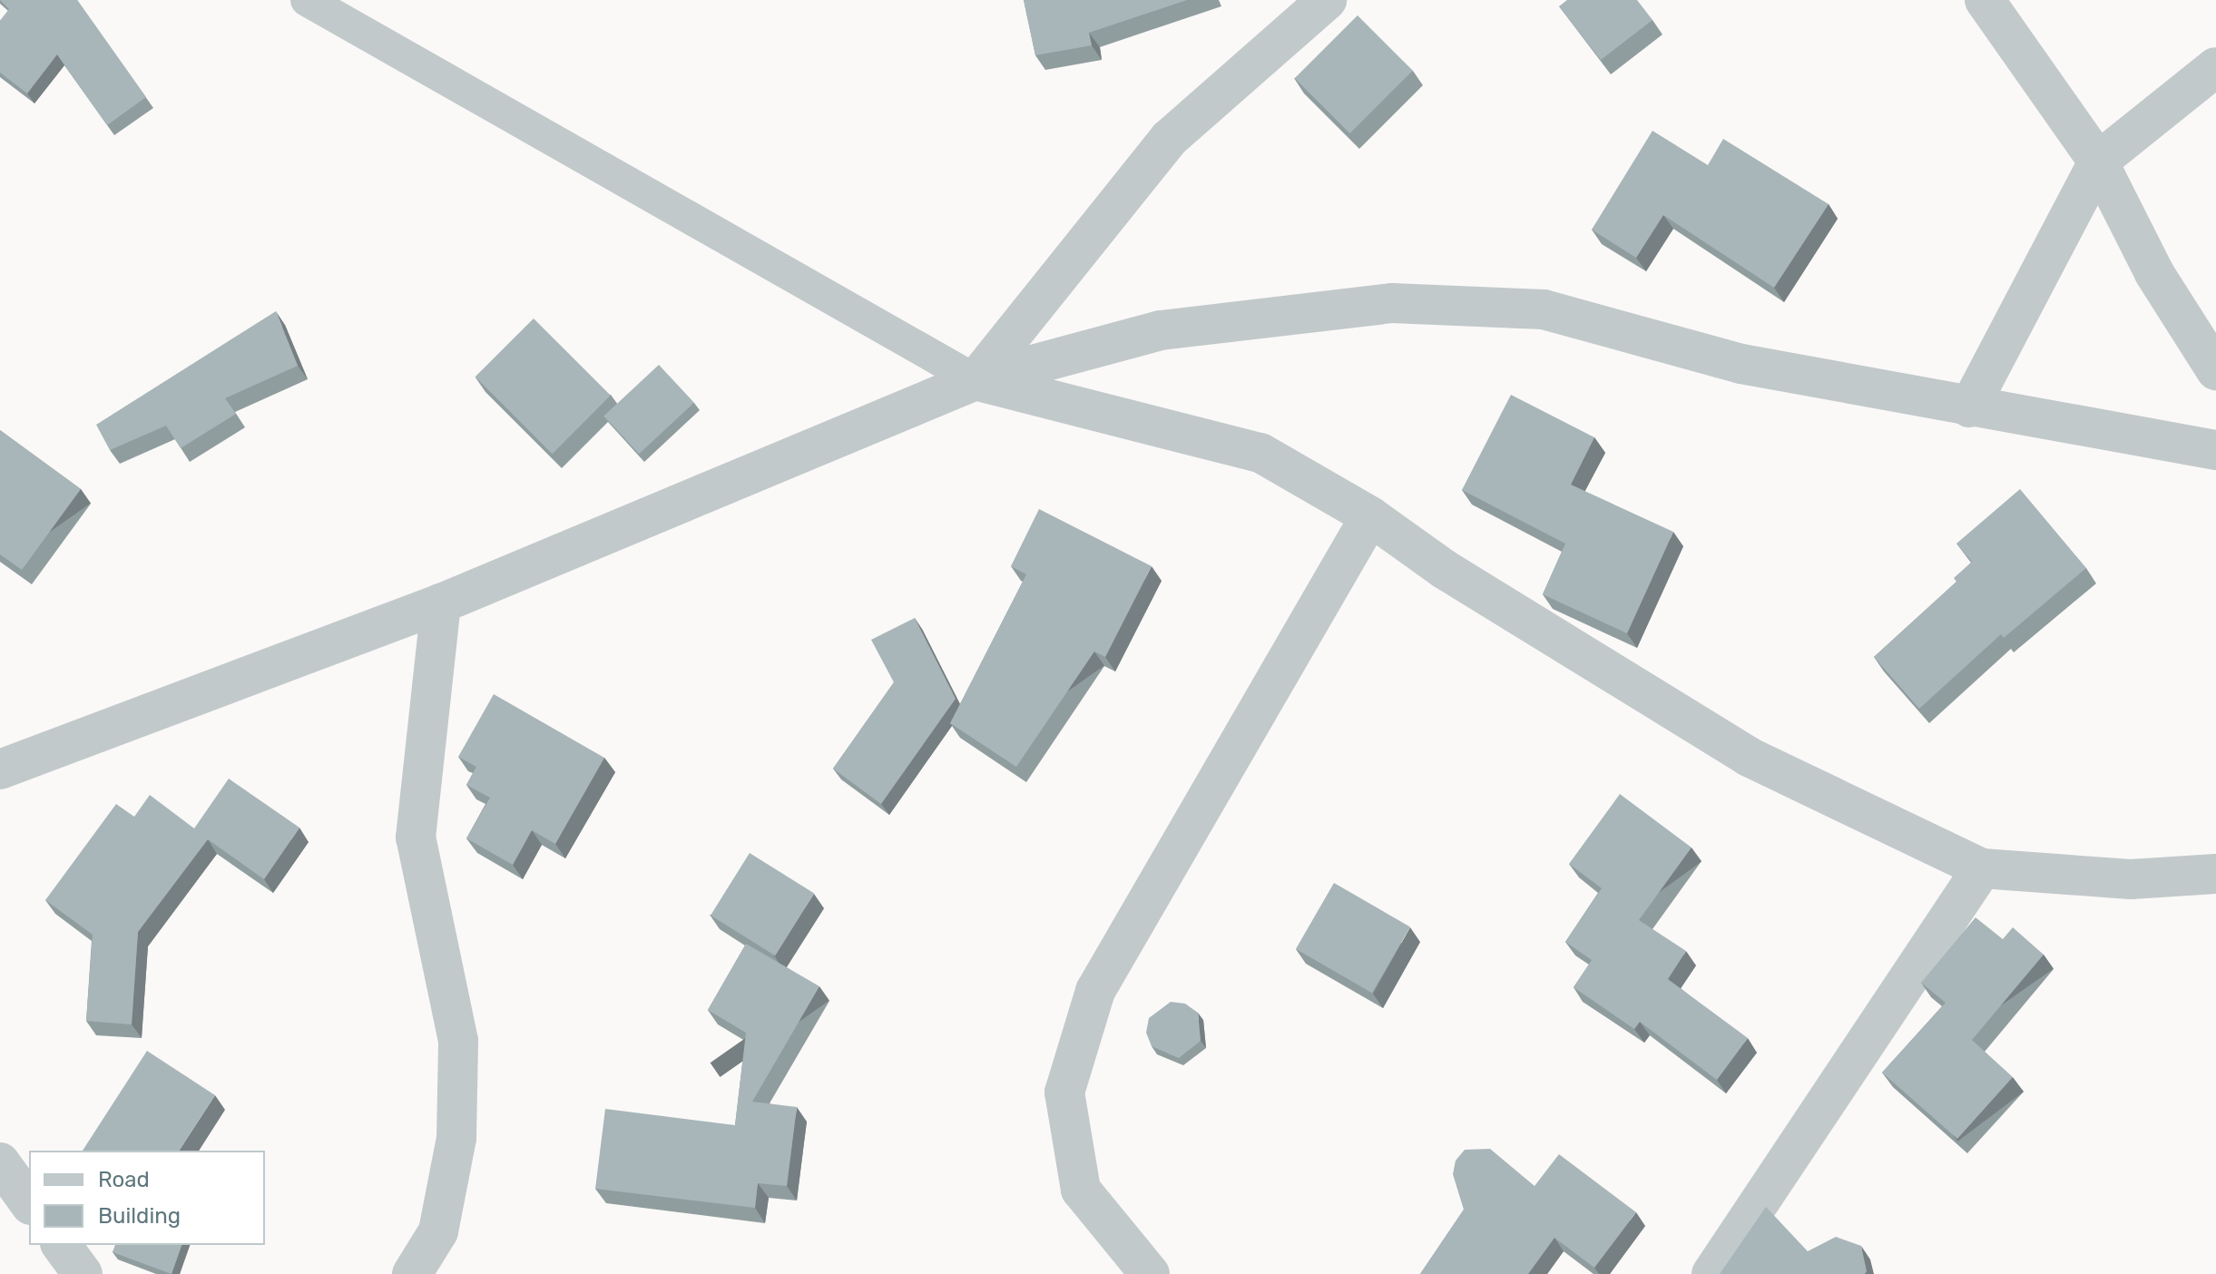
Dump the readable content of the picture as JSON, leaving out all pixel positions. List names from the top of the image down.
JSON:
{
  "legend": ["Road", "Building"]
}
